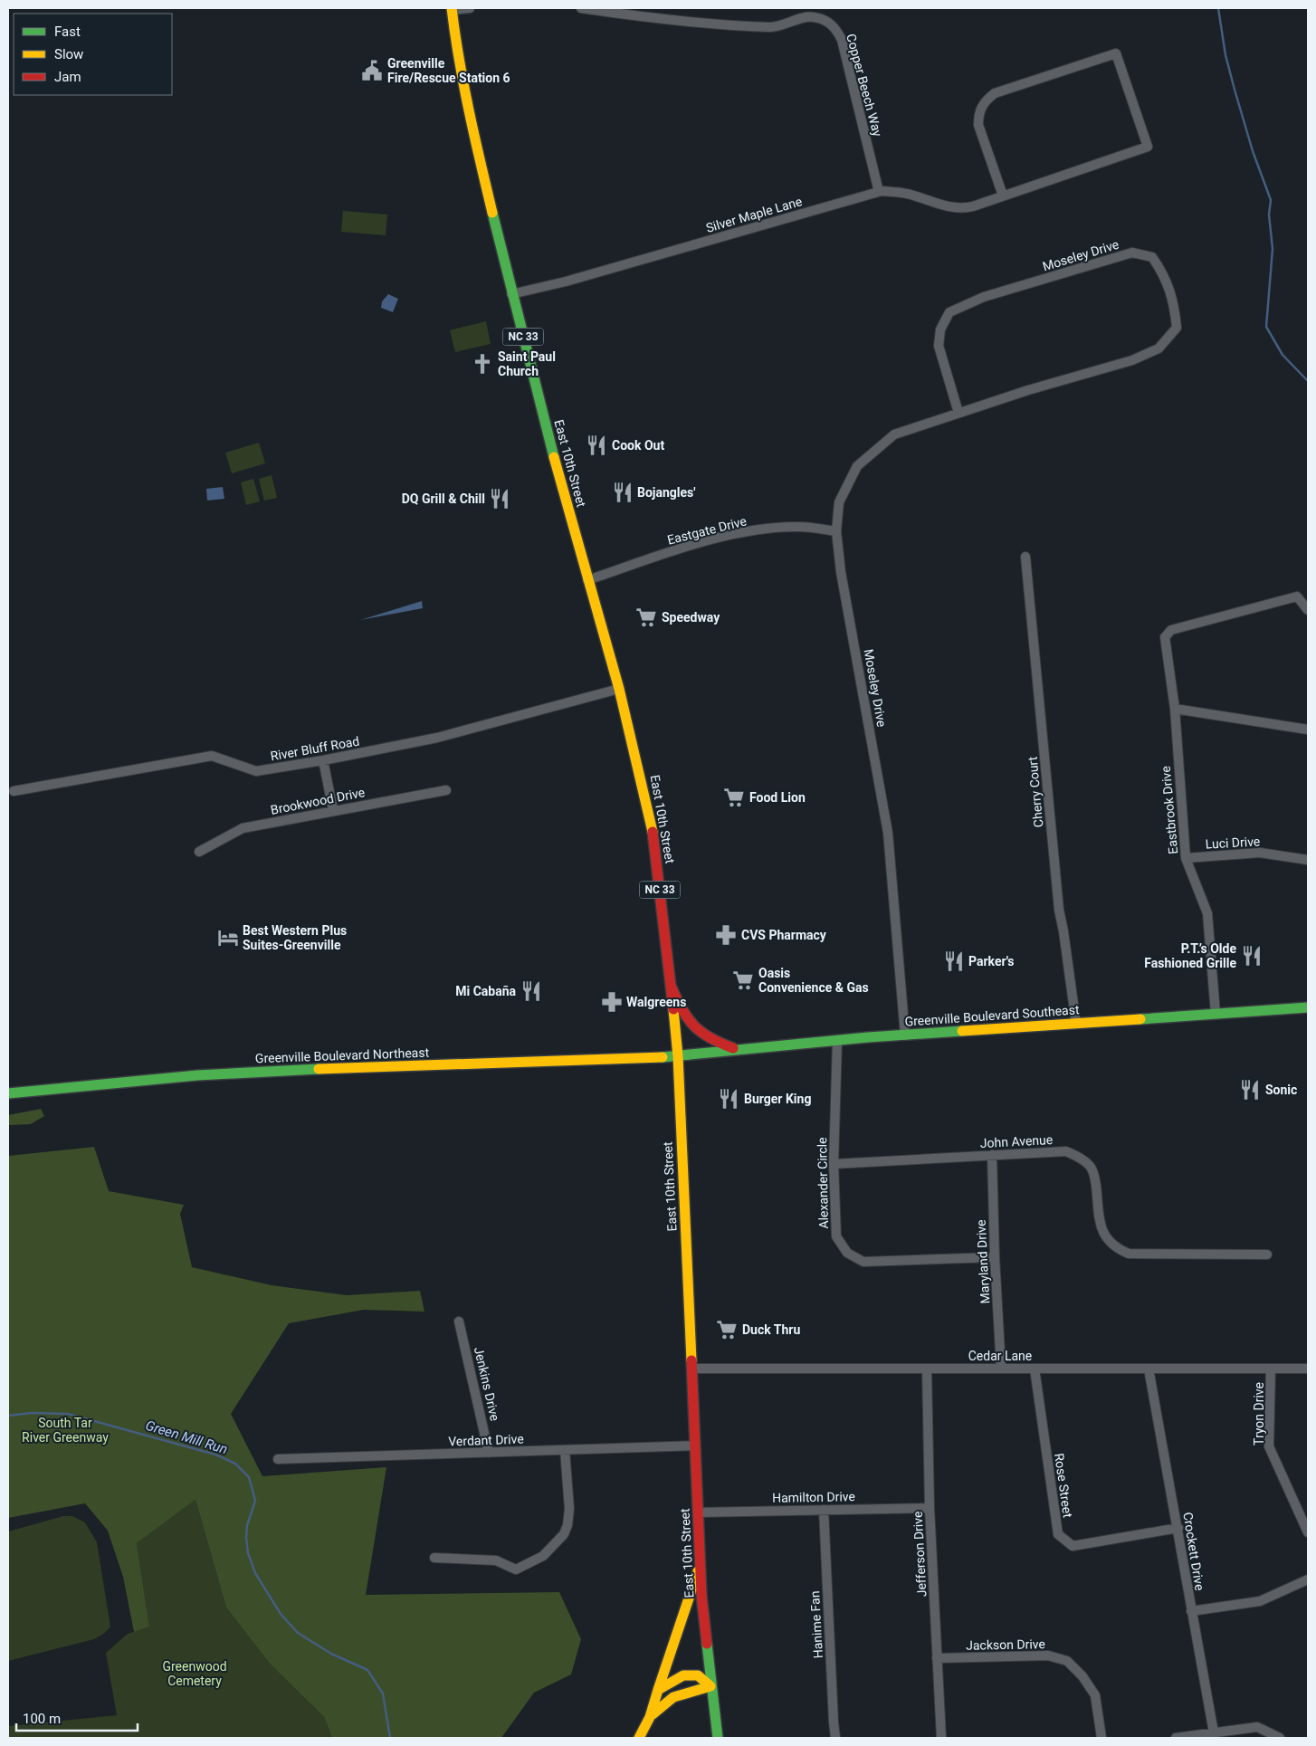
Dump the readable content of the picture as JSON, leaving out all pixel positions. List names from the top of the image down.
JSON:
{
  "streets": {
    "main road": [
      "NC 33",
      "East 10th Street",
      "Greenville Boulevard Southeast",
      "Greenville Boulevard Northeast"
    ],
    "street": [
      "Copper Beech Way",
      "Silver Maple Lane",
      "Moseley Drive",
      "Eastgate Drive",
      "River Bluff Road",
      "Cherry Court",
      "Brookwood Drive",
      "Eastbrook Drive",
      "Luci Drive",
      "John Avenue",
      "Alexander Circle",
      "Maryland Drive",
      "Cedar Lane",
      "Jenkins Drive",
      "Tryon Drive",
      "Verdant Drive",
      "Rose Street",
      "Hamilton Drive",
      "Crockett Drive",
      "Jefferson Drive",
      "Hanime Fan",
      "Jackson Drive"
    ]
  },
  "crossings": [
    ["Copper Beech Way", "Silver Maple Lane"],
    ["Silver Maple Lane", "East 10th Street"],
    ["Moseley Drive", "Eastgate Drive"],
    ["Moseley Drive", "Greenville Boulevard Southeast"],
    ["East 10th Street", "Eastgate Drive"],
    ["East 10th Street", "River Bluff Road"],
    ["East 10th Street", "Greenville Boulevard Southeast"],
    ["East 10th Street", "Greenville Boulevard Northeast"],
    ["East 10th Street", "Cedar Lane"],
    ["East 10th Street", "Verdant Drive"],
    ["East 10th Street", "Hamilton Drive"],
    ["Cherry Court", "Greenville Boulevard Southeast"],
    ["Eastbrook Drive", "Luci Drive"],
    ["Eastbrook Drive", "Greenville Boulevard Southeast"],
    ["Greenville Boulevard Southeast", "Greenville Boulevard Northeast"],
    ["Greenville Boulevard Southeast", "Alexander Circle"],
    ["John Avenue", "Alexander Circle"],
    ["John Avenue", "Maryland Drive"],
    ["Alexander Circle", "Maryland Drive"],
    ["Maryland Drive", "Cedar Lane"],
    ["Cedar Lane", "Tryon Drive"],
    ["Cedar Lane", "Rose Street"],
    ["Cedar Lane", "Crockett Drive"],
    ["Cedar Lane", "Jefferson Drive"],
    ["Jenkins Drive", "Verdant Drive"],
    ["Rose Street", "Crockett Drive"],
    ["Hamilton Drive", "Jefferson Drive"],
    ["Hamilton Drive", "Hanime Fan"],
    ["Jefferson Drive", "Jackson Drive"]
  ],
  "water": ["Green Mill Run"],
  "parks": ["South Tar River Greenway", "Greenwood Cemetery"],
  "places": {
    "public building": ["Greenville Fire/Rescue Station 6"],
    "church": ["Saint Paul Church"],
    "restaurant": [
      "Cook Out",
      "Bojangles'",
      "DQ Grill & Chill",
      "P.T.’s Olde Fashioned Grille",
      "Parker's",
      "Mi Cabaña",
      "Sonic",
      "Burger King"
    ],
    "supermarket": [
      "Speedway",
      "Food Lion",
      "Oasis Convenience & Gas",
      "Duck Thru"
    ],
    "pharmacy": ["CVS Pharmacy", "Walgreens"],
    "hotel": ["Best Western Plus Suites-Greenville"]
  },
  "legend": ["Fast", "Slow", "Jam"],
  "scale_bar": "100 m"
}
